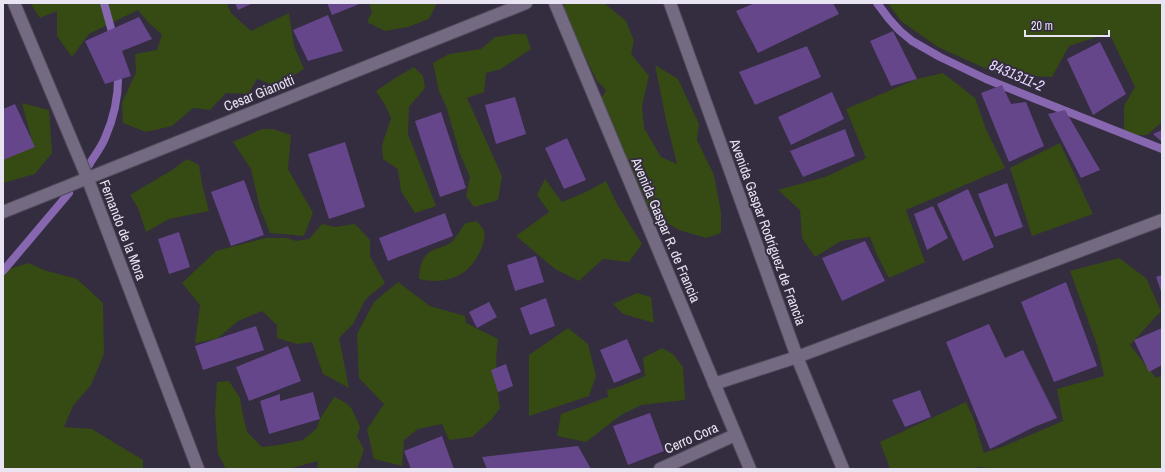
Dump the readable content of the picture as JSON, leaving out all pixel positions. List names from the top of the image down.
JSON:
{
  "streets": {
    "street": [
      "Cesar Gianotti",
      "Fernando de la Mora",
      "Avenida Gaspar R. de Francia",
      "Avenida Gaspar Rodríguez de Francia",
      "Cerro Cora"
    ]
  },
  "crossings": [
    ["Cesar Gianotti", "Fernando de la Mora"],
    ["Avenida Gaspar R. de Francia", "Cerro Cora"]
  ],
  "water": ["8431311-2"],
  "scale_bar": "20 m"
}
